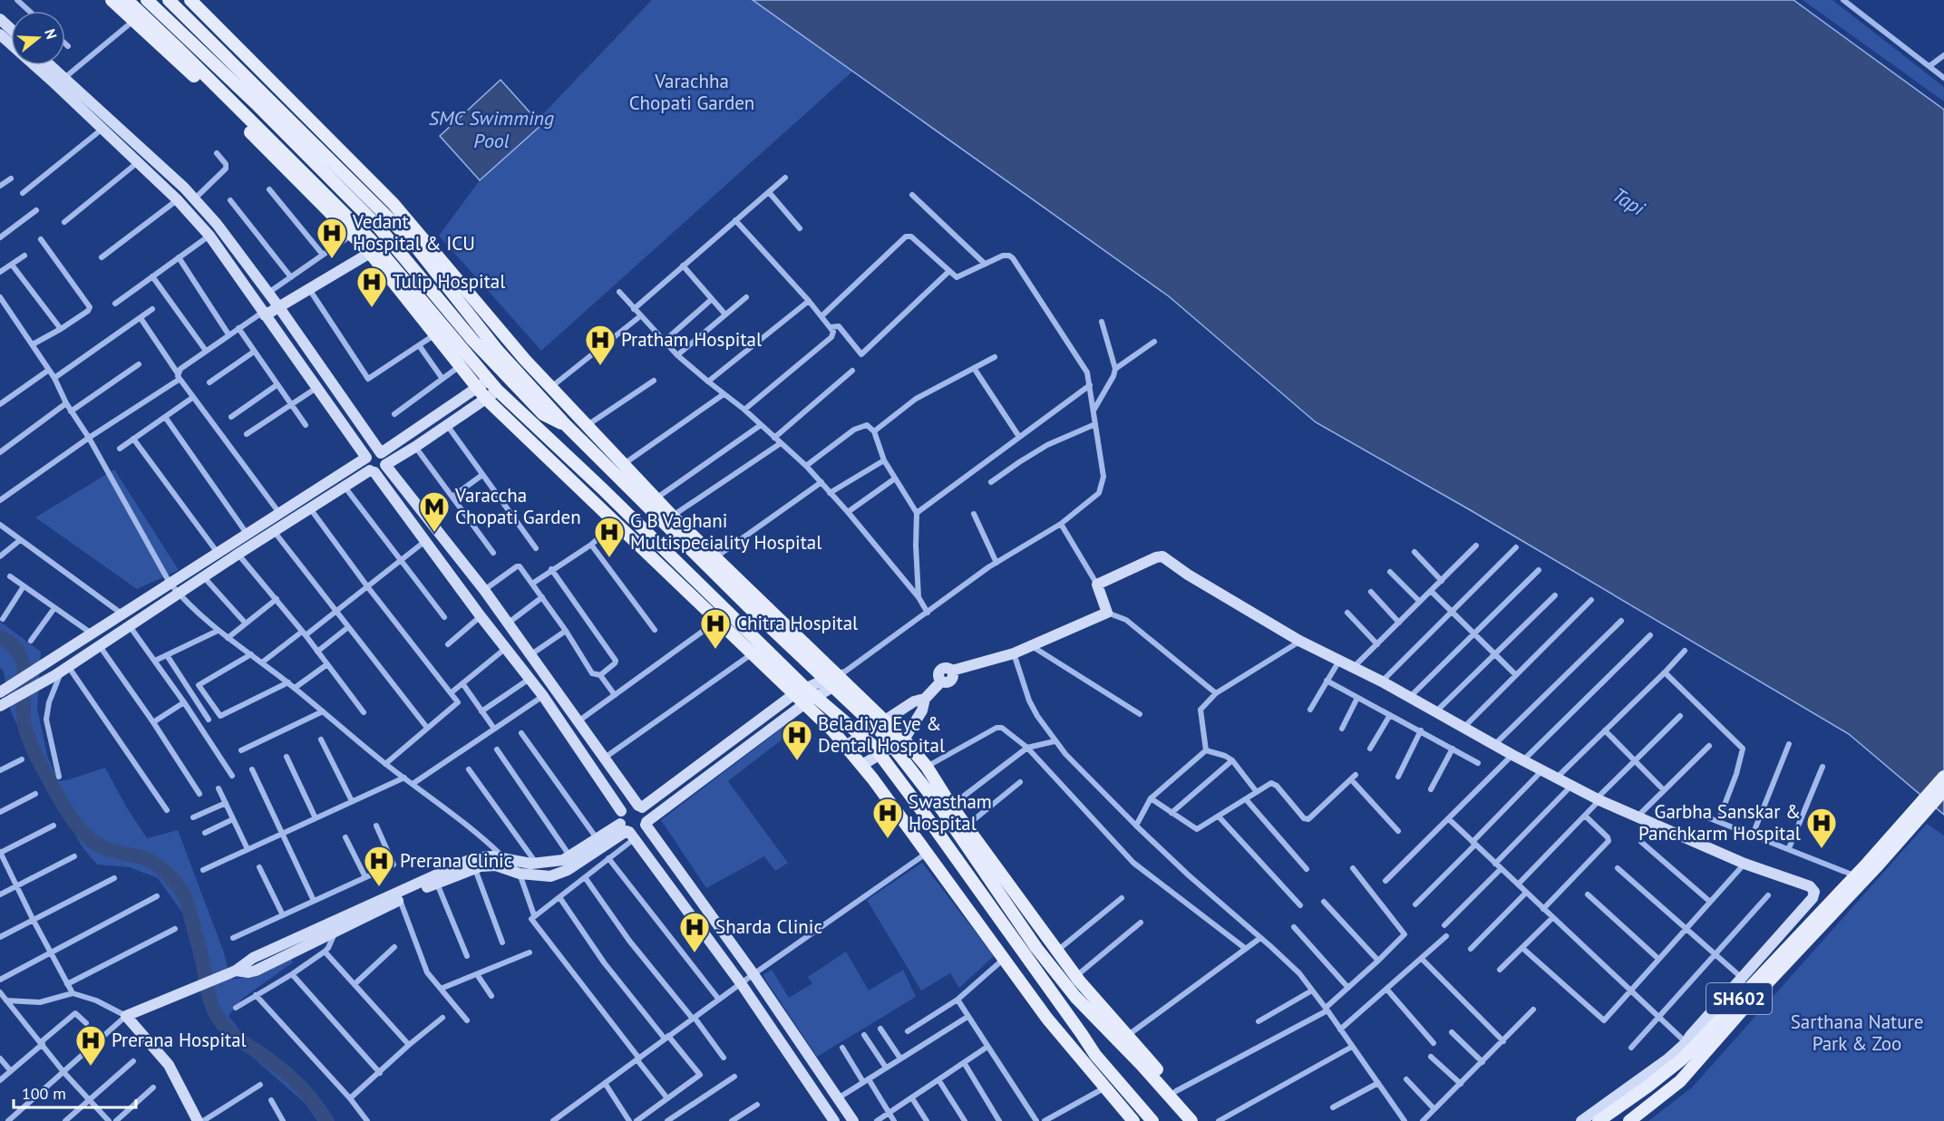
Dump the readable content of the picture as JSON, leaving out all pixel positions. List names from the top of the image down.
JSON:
{
  "streets": {
    "main road": ["SH602"]
  },
  "water": ["SMC Swimming Pool", "Tapi"],
  "parks": ["Varachha Chopati Garden", "Sarthana Nature Park & Zoo"],
  "places": {
    "hospital": [
      "Vedant Hospital & ICU",
      "Tulip Hospital",
      "Pratham Hospital",
      "G B Vaghani Multispeciality Hospital",
      "Chitra Hospital",
      "Beladiya Eye & Dental Hospital",
      "Swastham Hospital",
      "Garbha Sanskar & Panchkarm Hospital",
      "Prerana Clinic",
      "Sharda Clinic",
      "Prerana Hospital"
    ],
    "metro station": ["Varaccha Chopati Garden"]
  },
  "scale_bar": "100 m",
  "north": "right"
}
